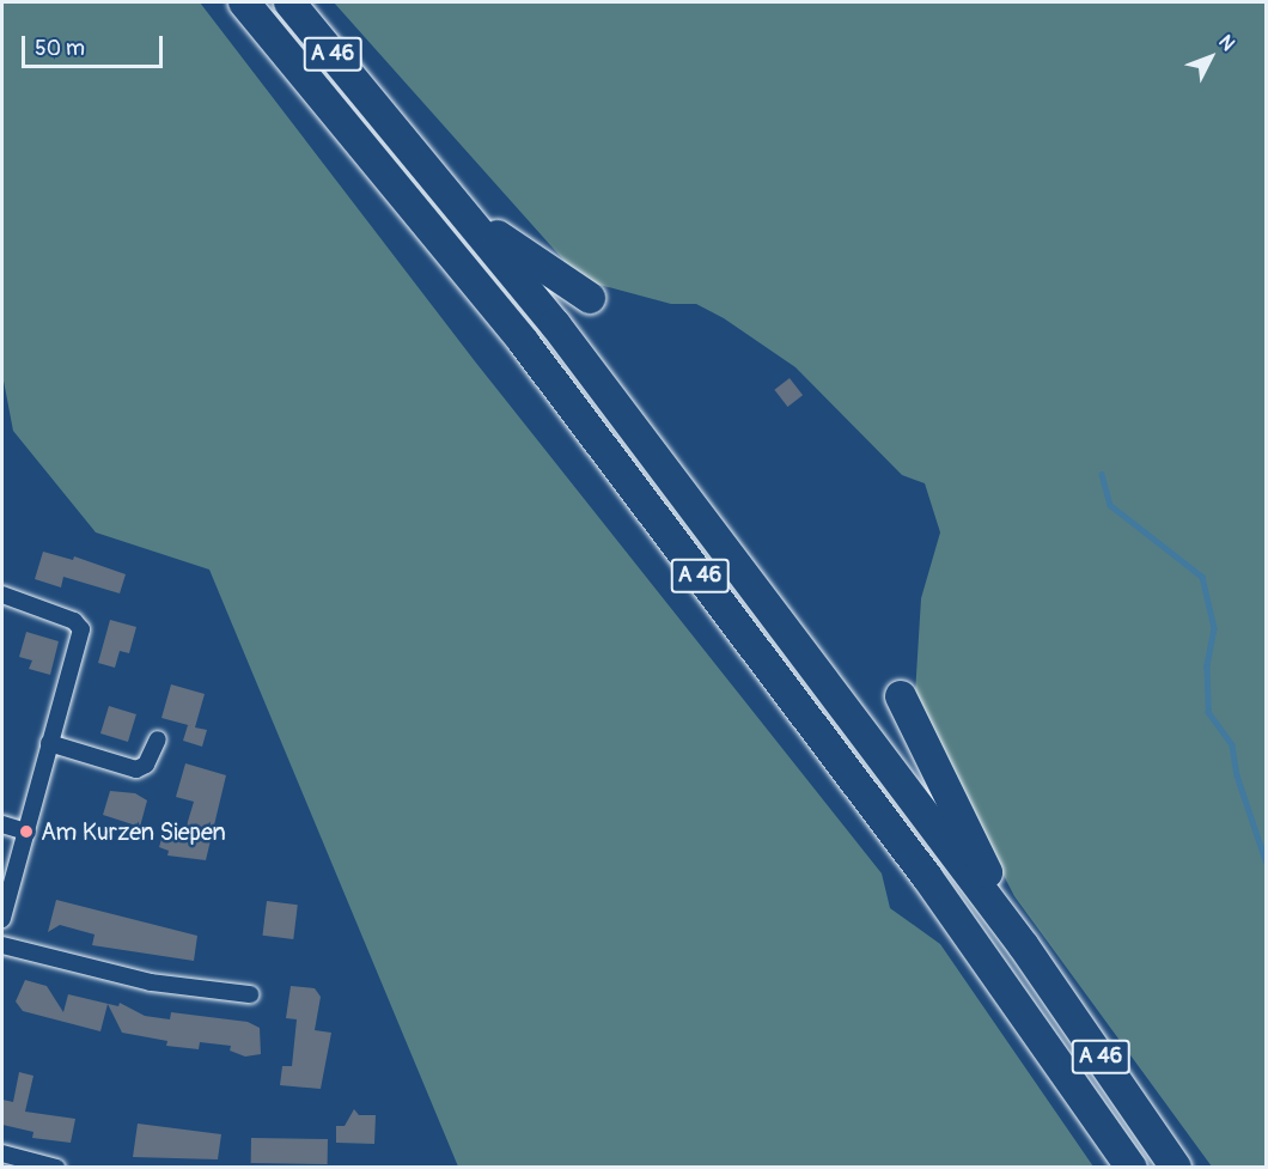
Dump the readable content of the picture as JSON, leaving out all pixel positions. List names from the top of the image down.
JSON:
{
  "streets": {
    "highway": ["A 46"]
  },
  "places": ["Am Kurzen Siepen"],
  "scale_bar": "50 m",
  "north": "top right"
}
